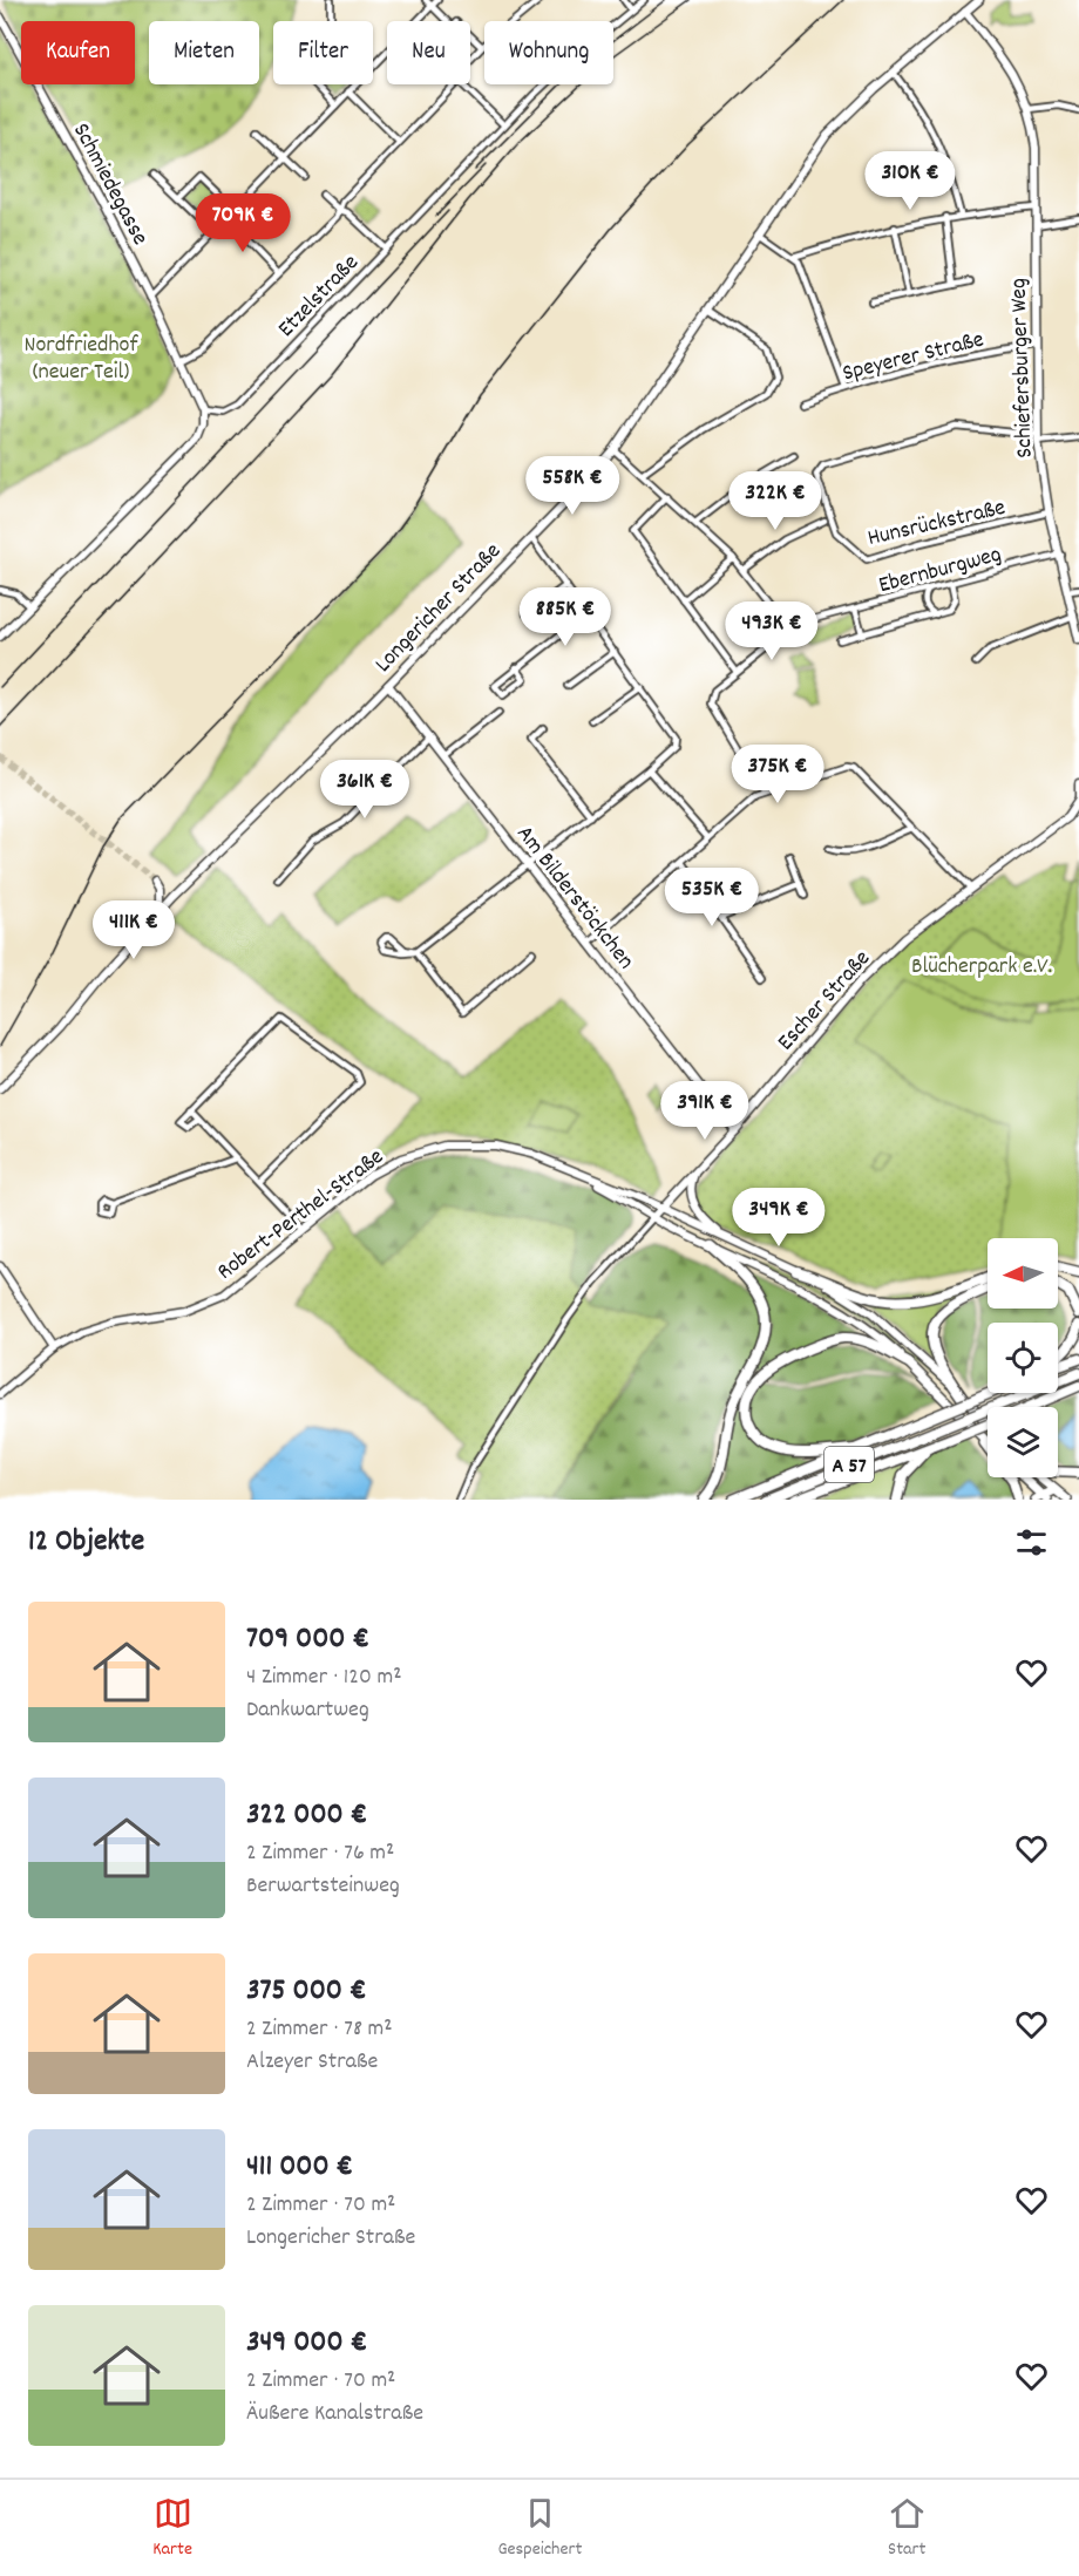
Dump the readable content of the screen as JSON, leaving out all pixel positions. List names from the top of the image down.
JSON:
{
  "streets": {
    "highway": ["A 57"],
    "street": [
      "Schmiedegasse",
      "Etzelstraße",
      "Speyerer Straße",
      "Schiefersburger Weg",
      "Hunsrückstraße",
      "Ebernburgweg",
      "Longericher Straße",
      "Am Bilderstöckchen",
      "Escher Straße",
      "Robert-Perthel-Straße"
    ]
  },
  "crossings": [
    ["Schmiedegasse", "Etzelstraße"],
    ["Speyerer Straße", "Schiefersburger Weg"],
    ["Schiefersburger Weg", "Hunsrückstraße"],
    ["Schiefersburger Weg", "Ebernburgweg"],
    ["Schiefersburger Weg", "Longericher Straße"],
    ["Longericher Straße", "Am Bilderstöckchen"],
    ["Am Bilderstöckchen", "Escher Straße"],
    ["Escher Straße", "Robert-Perthel-Straße"]
  ],
  "parks": ["Nordfriedhof (neuer Teil)", "Blücherpark e.V."],
  "north": "left",
  "page": {
    "chip": [
      "Kaufen",
      "Mieten",
      "Filter",
      "Neu",
      "Wohnung"
    ],
    "price": [
      "310K €",
      "709K €",
      "558K €",
      "322K €",
      "885K €",
      "493K €",
      "375K €",
      "361K €",
      "535K €",
      "411K €",
      "391K €",
      "349K €"
    ],
    "heading": "12 Objekte",
    "list": [
      {
        "name": "709 000 €",
        "note": "4 Zimmer · 120 m² · Dankwartweg"
      },
      {
        "name": "322 000 €",
        "note": "2 Zimmer · 76 m² · Berwartsteinweg"
      },
      {
        "name": "375 000 €",
        "note": "2 Zimmer · 78 m² · Alzeyer Straße"
      },
      {
        "name": "411 000 €",
        "note": "2 Zimmer · 70 m² · Longericher Straße"
      },
      {
        "name": "349 000 €",
        "note": "2 Zimmer · 70 m² · Äußere Kanalstraße"
      }
    ],
    "tabs": ["Karte", "Gespeichert", "Start"]
  }
}
